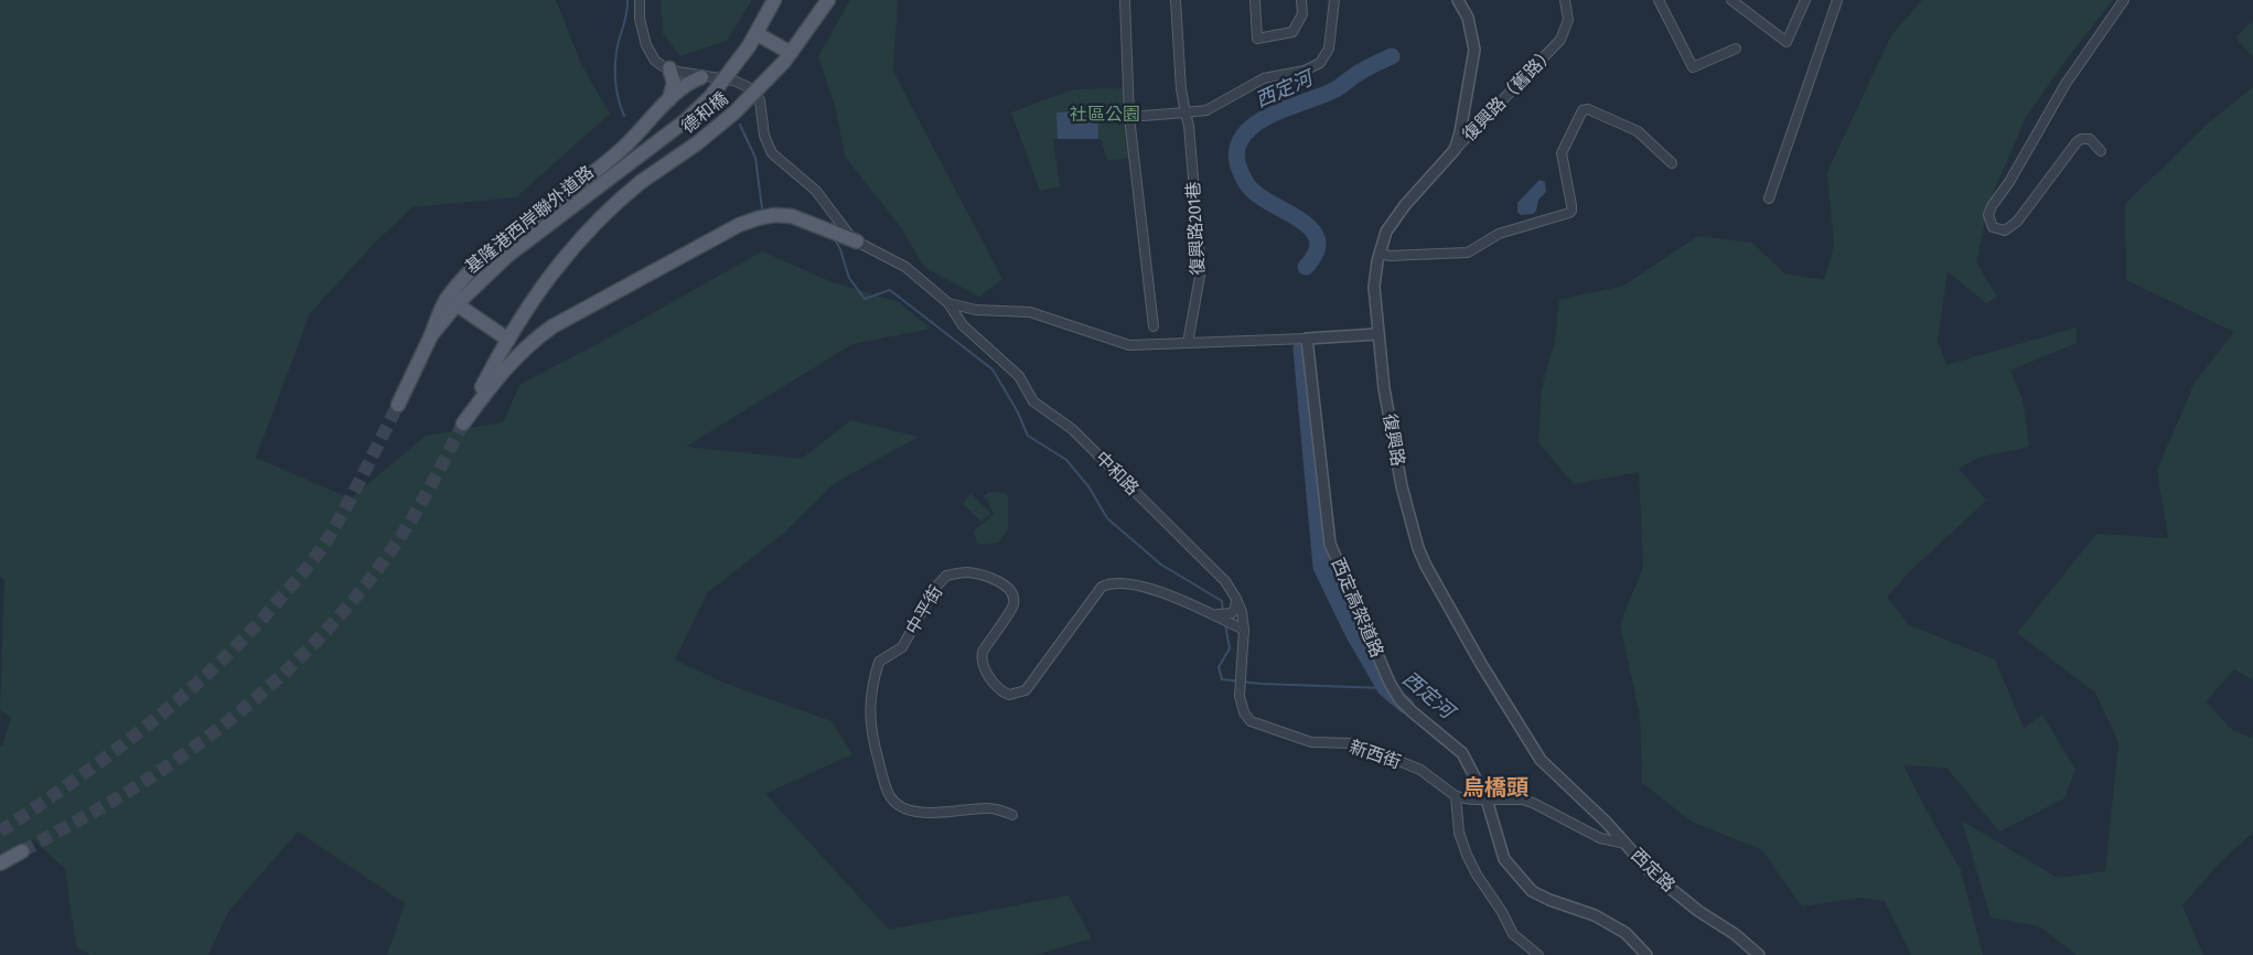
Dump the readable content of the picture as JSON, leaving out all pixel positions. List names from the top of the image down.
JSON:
{
  "streets": {
    "main road": ["德和橋", "基隆港西岸聯外道路"],
    "street": [
      "復興路（舊路）",
      "復興路201巷",
      "復興路",
      "中和路",
      "西定高架道路",
      "中平街",
      "新西街",
      "西定路"
    ]
  },
  "crossings": [
    ["復興路（舊路）", "復興路"],
    ["德和橋", "基隆港西岸聯外道路"],
    ["復興路201巷", "中和路"],
    ["復興路", "中和路"],
    ["復興路", "西定路"],
    ["中和路", "西定高架道路"],
    ["中和路", "中平街"],
    ["中和路", "新西街"],
    ["西定高架道路", "新西街"],
    ["西定高架道路", "西定路"],
    ["新西街", "西定路"]
  ],
  "districts": ["烏橋頭"],
  "water": ["西定河"],
  "parks": ["社區公園"]
}
